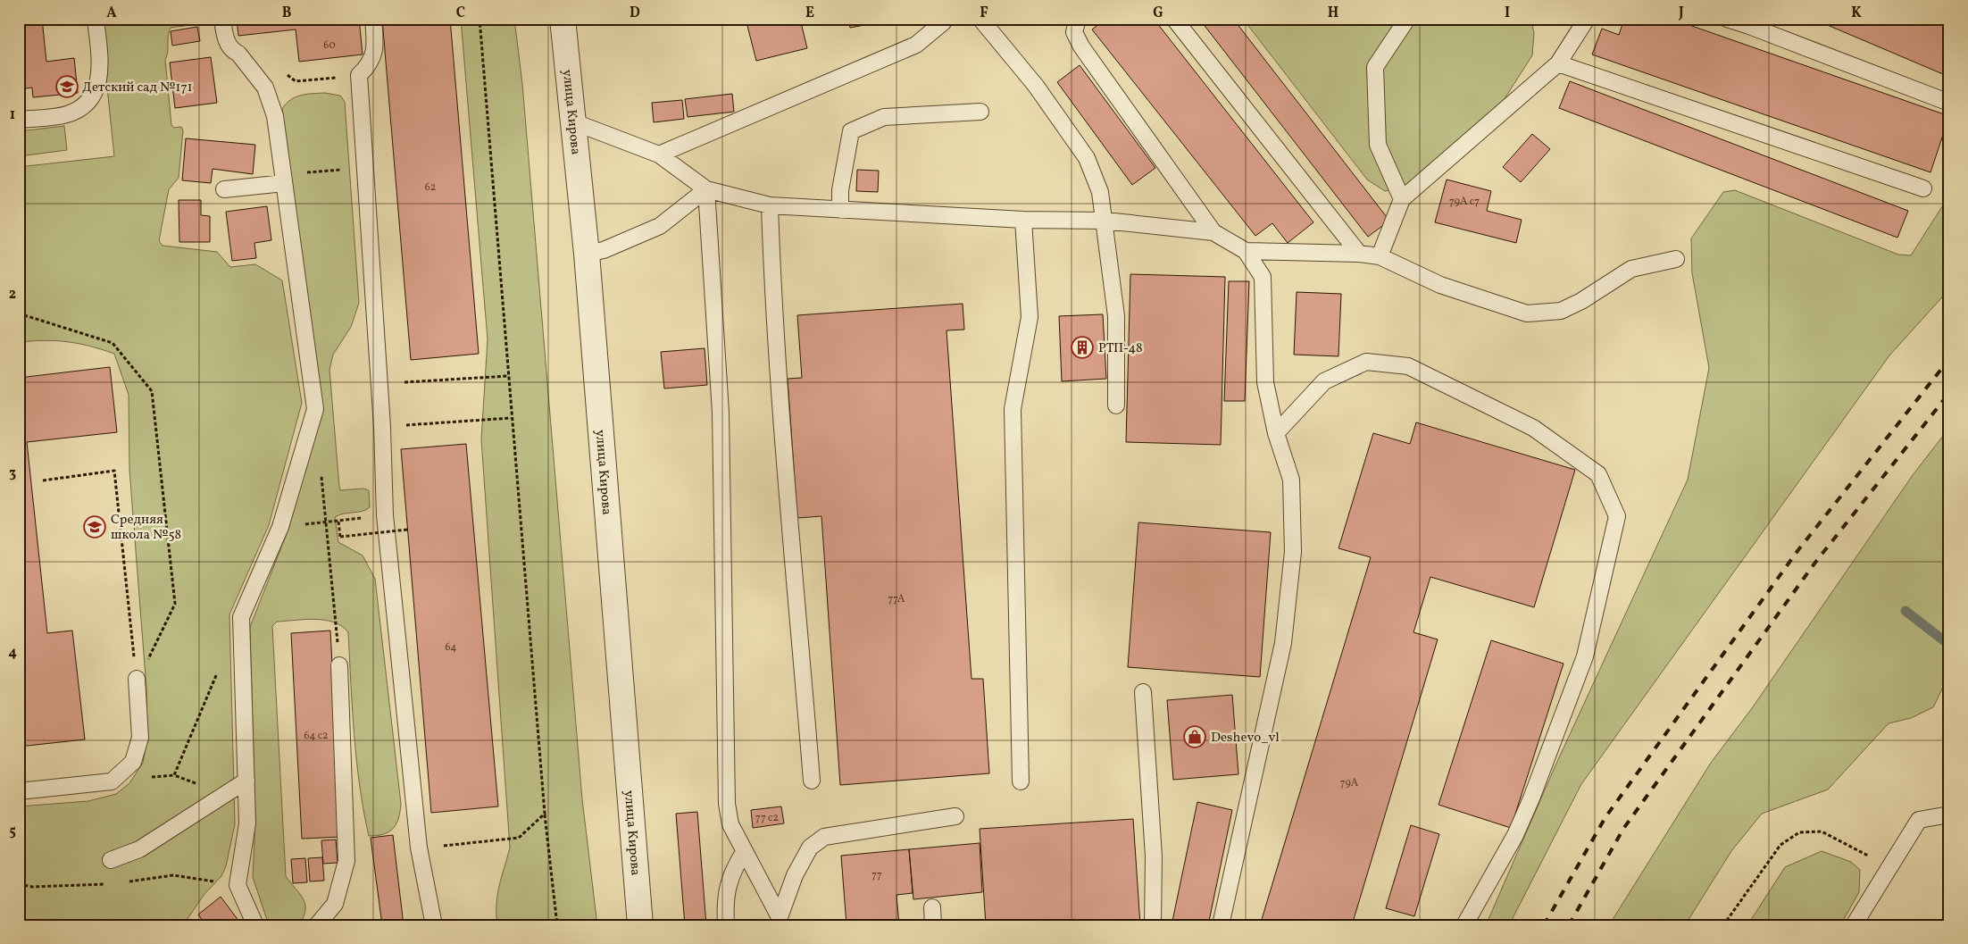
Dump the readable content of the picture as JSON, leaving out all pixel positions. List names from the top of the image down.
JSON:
{
  "streets": {
    "street": ["улица Кирова"]
  },
  "places": {
    "school or university": ["Детский сад №171", "Средняя школа №58"],
    "building": ["РТП-48"],
    "shop": ["Deshevo_vl"]
  },
  "house_numbers": [
    "60",
    "62",
    "79А с7",
    "77А",
    "64",
    "64 с2",
    "79А",
    "77 с2",
    "77"
  ],
  "grid": {
    "columns": [
      "A",
      "B",
      "C",
      "D",
      "E",
      "F",
      "G",
      "H",
      "I",
      "J",
      "K"
    ],
    "rows": [
      "1",
      "2",
      "3",
      "4",
      "5"
    ]
  }
}
